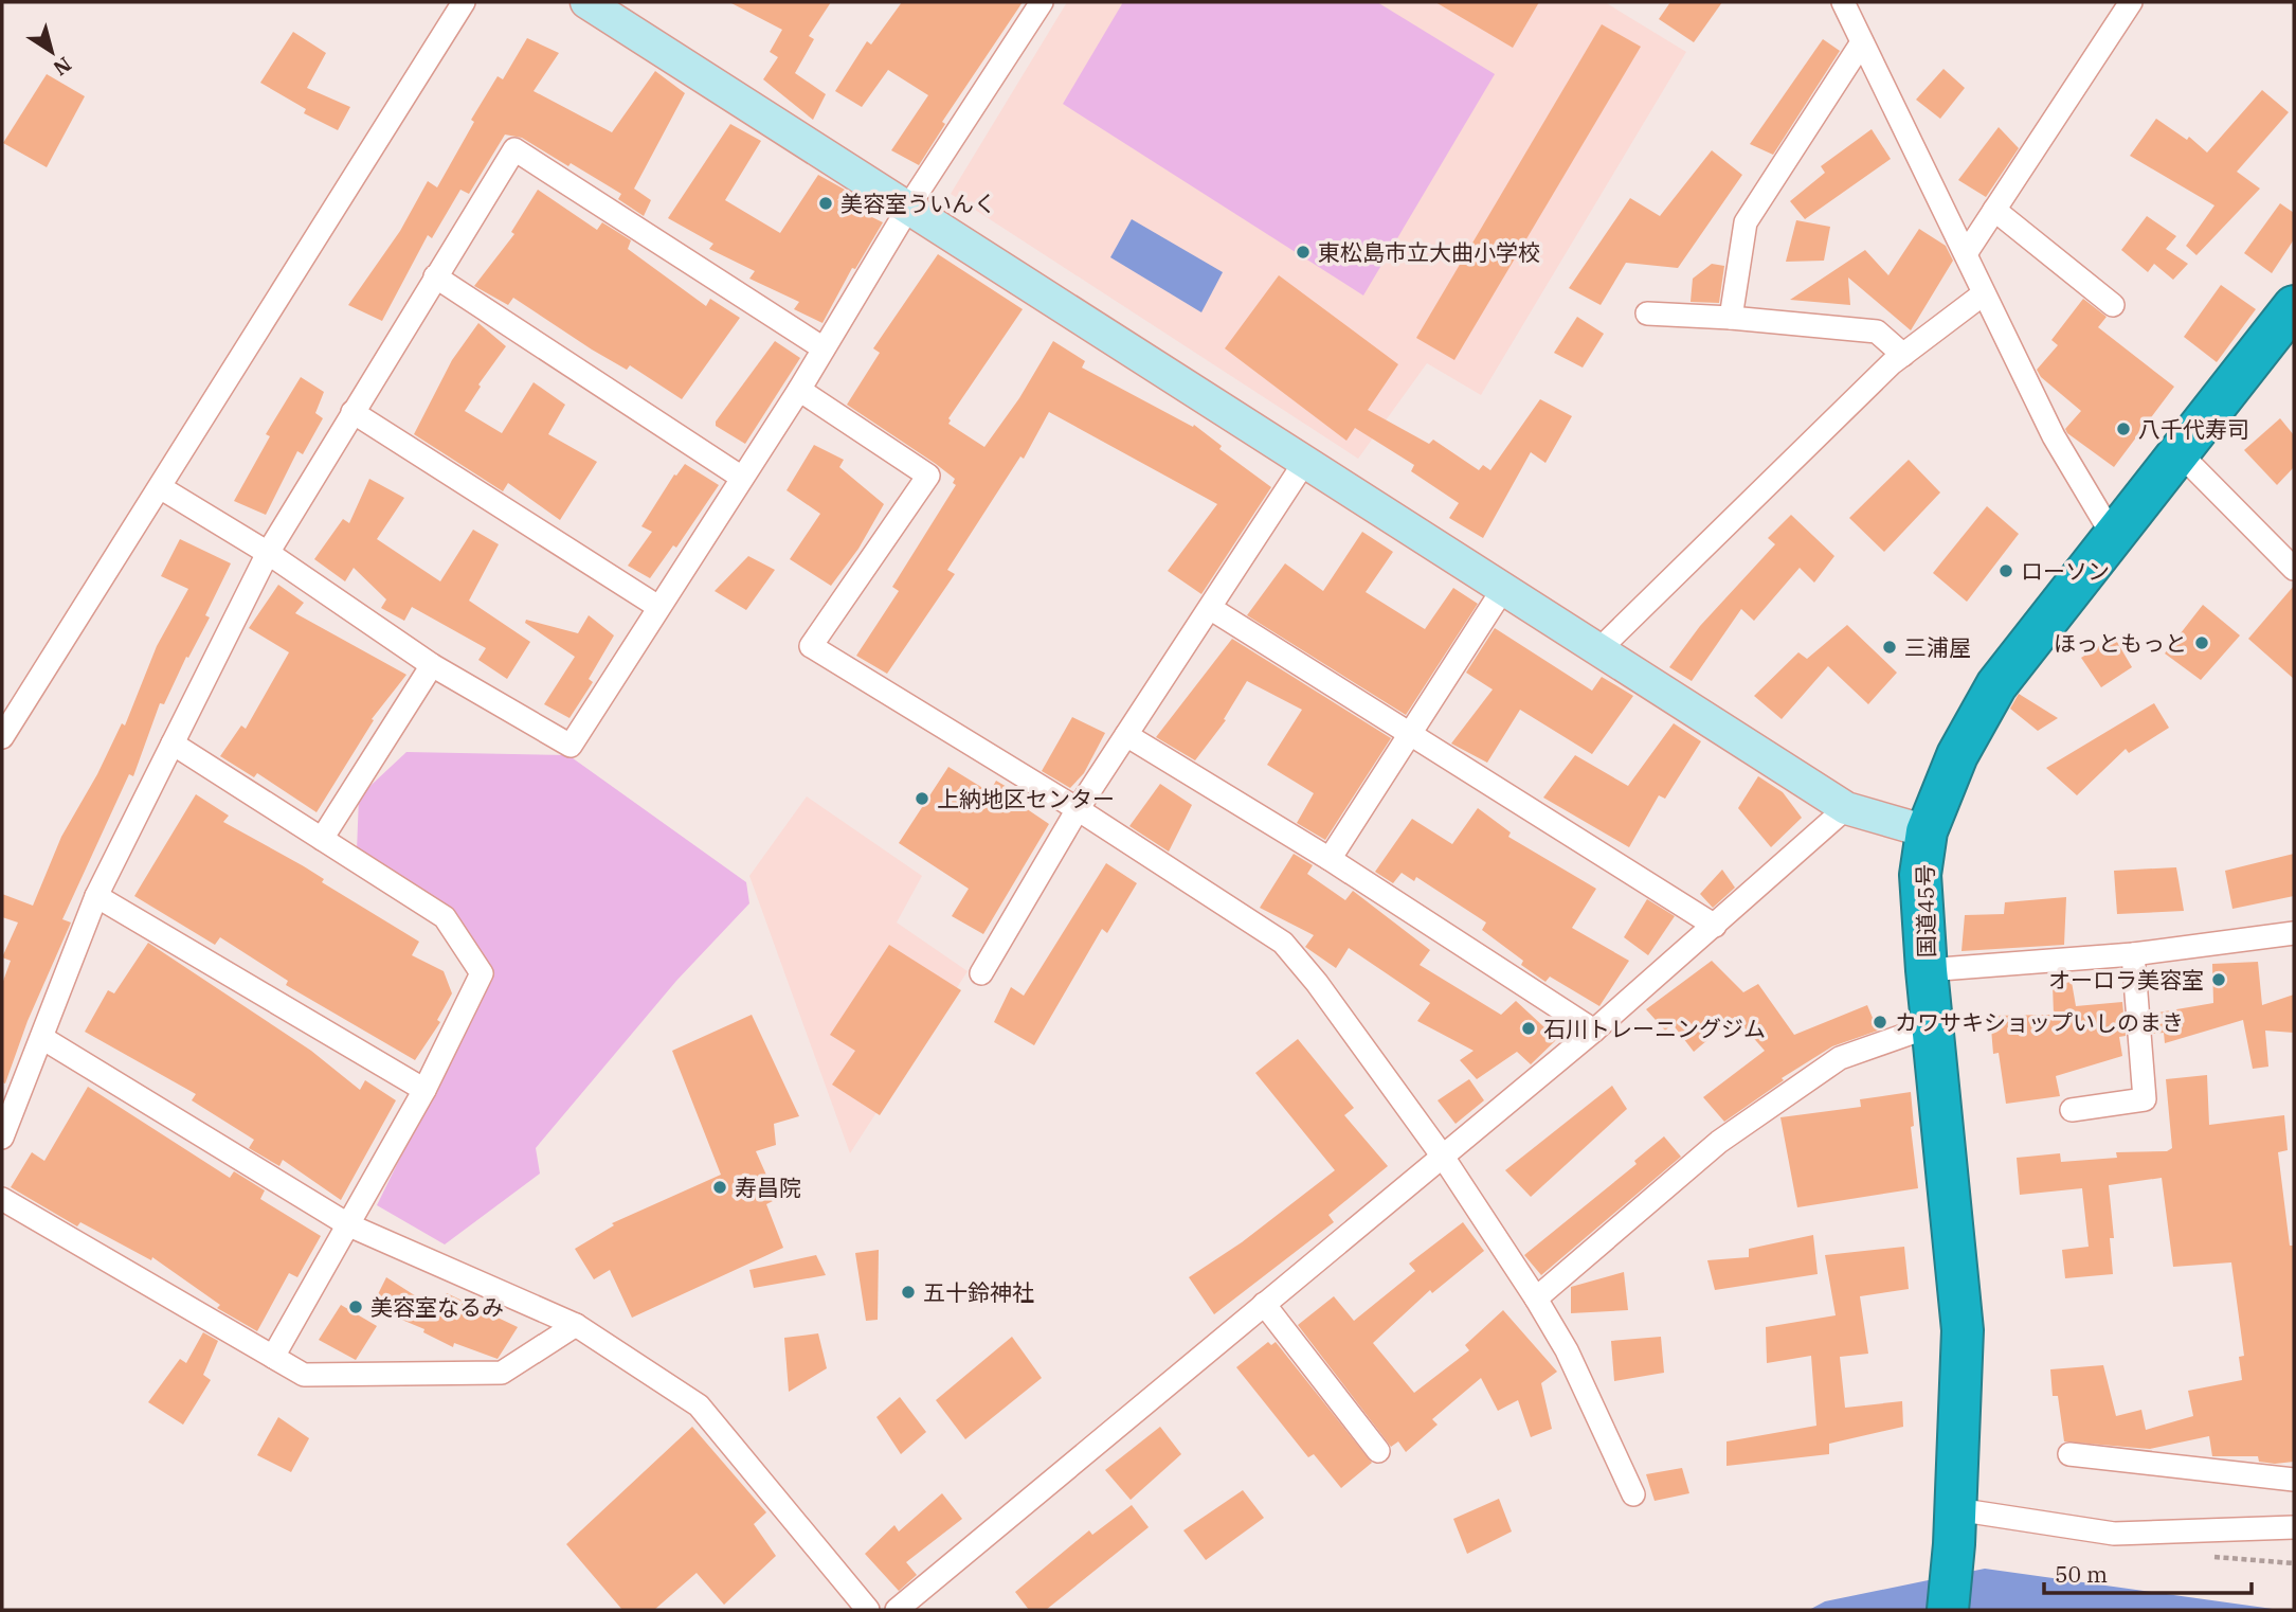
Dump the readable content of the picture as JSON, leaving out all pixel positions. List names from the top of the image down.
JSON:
{
  "streets": {
    "highway": ["国道45号"]
  },
  "places": [
    "美容室ういんく",
    "東松島市立大曲小学校",
    "八千代寿司",
    "ローソン",
    "ほっともっと",
    "三浦屋",
    "上納地区センター",
    "オーロラ美容室",
    "カワサキショップいしのまき",
    "石川トレーニングジム",
    "寿昌院",
    "五十鈴神社",
    "美容室なるみ"
  ],
  "scale_bar": "50 m",
  "north": "bottom right"
}
